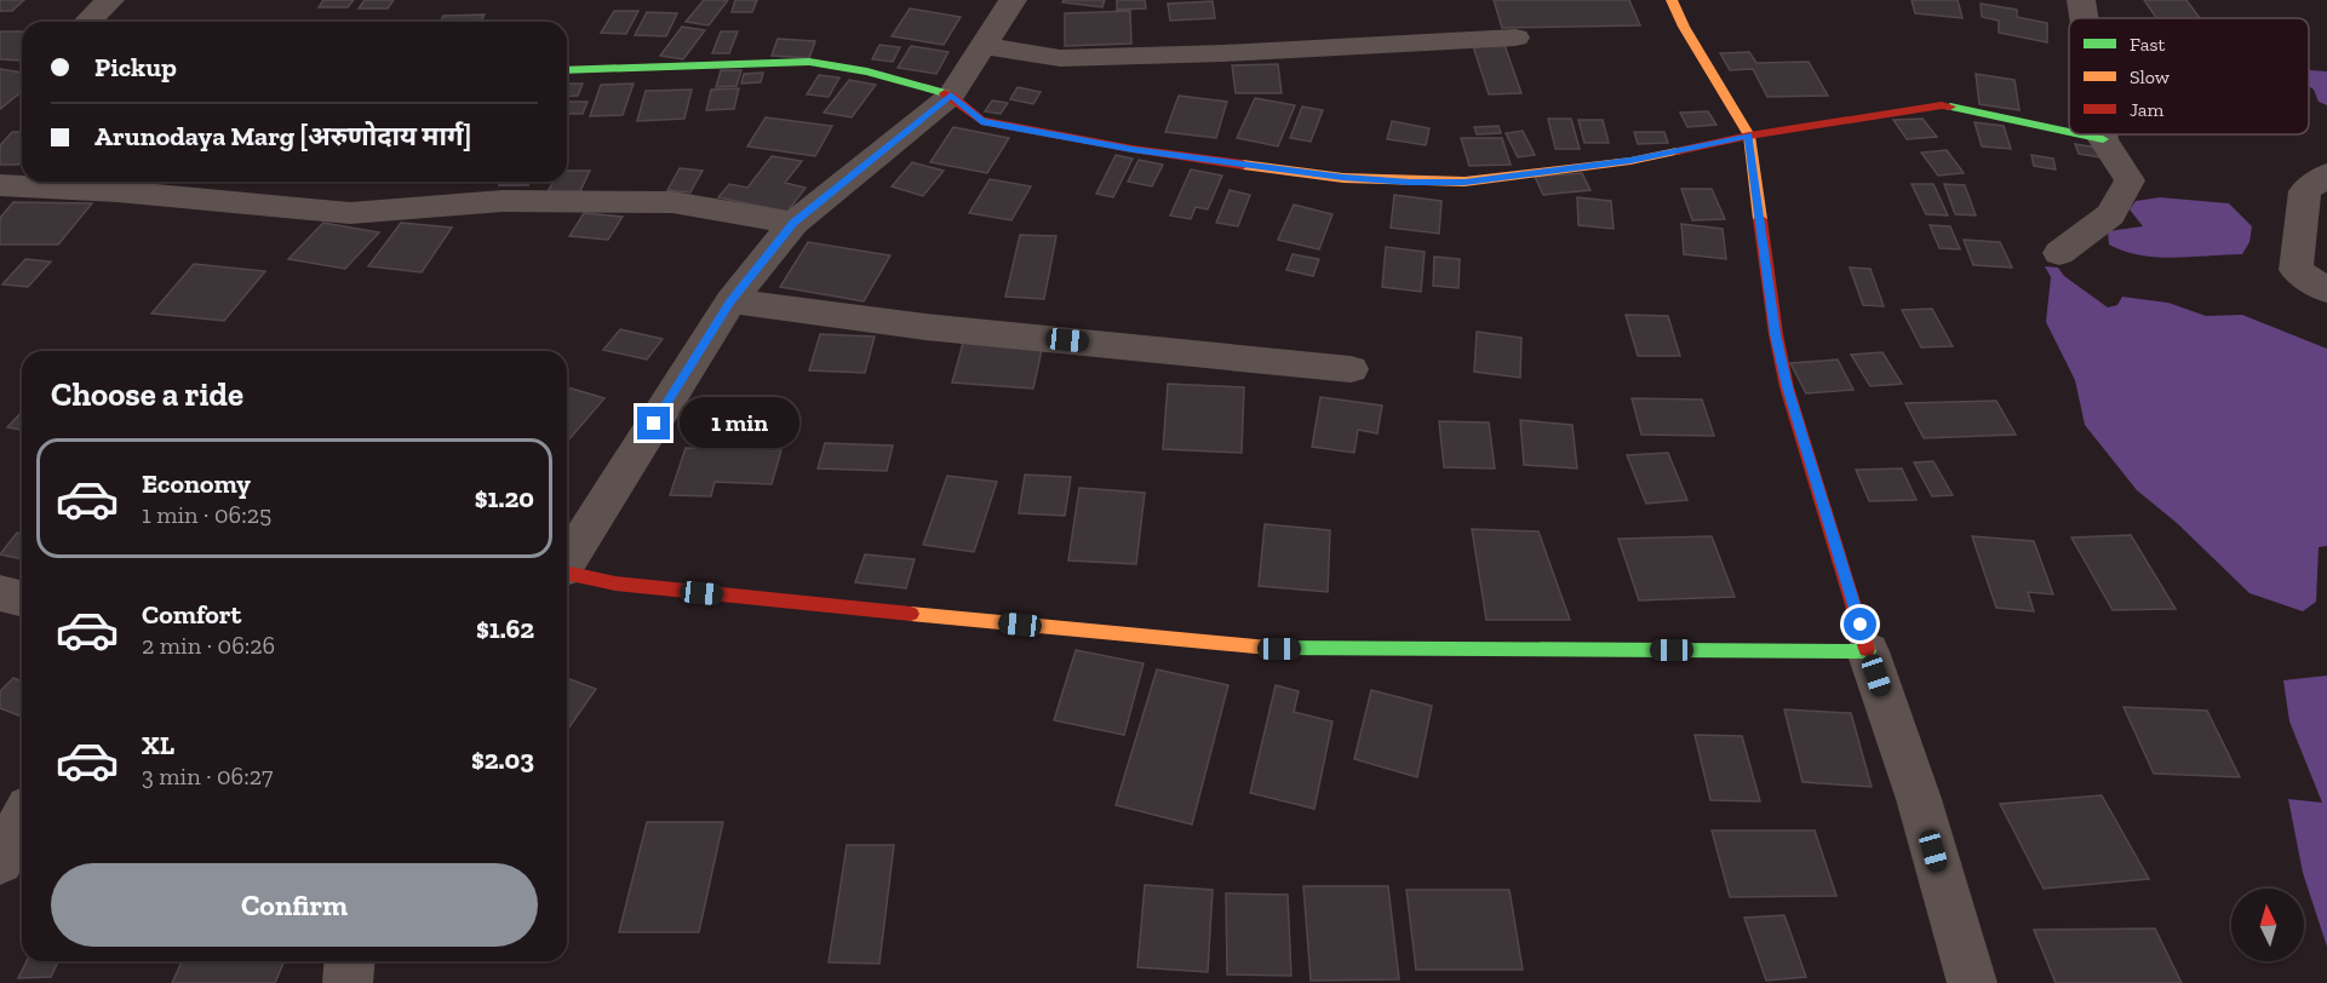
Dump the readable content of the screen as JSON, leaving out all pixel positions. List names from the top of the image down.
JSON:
{
  "legend": ["Fast", "Slow", "Jam"],
  "north": "top",
  "page": {
    "banner": ["Pickup", "Arunodaya Marg [अरुणोदा‍य मार्ग]"],
    "heading": "Choose a ride",
    "bubble": "1 min",
    "list": [
      {
        "name": "Economy",
        "note": "1 min · 06:25",
        "value": "$1.20"
      },
      {
        "name": "Comfort",
        "note": "2 min · 06:26",
        "value": "$1.62"
      },
      {
        "name": "XL",
        "note": "3 min · 06:27",
        "value": "$2.03"
      }
    ],
    "buttons": "Confirm"
  }
}
